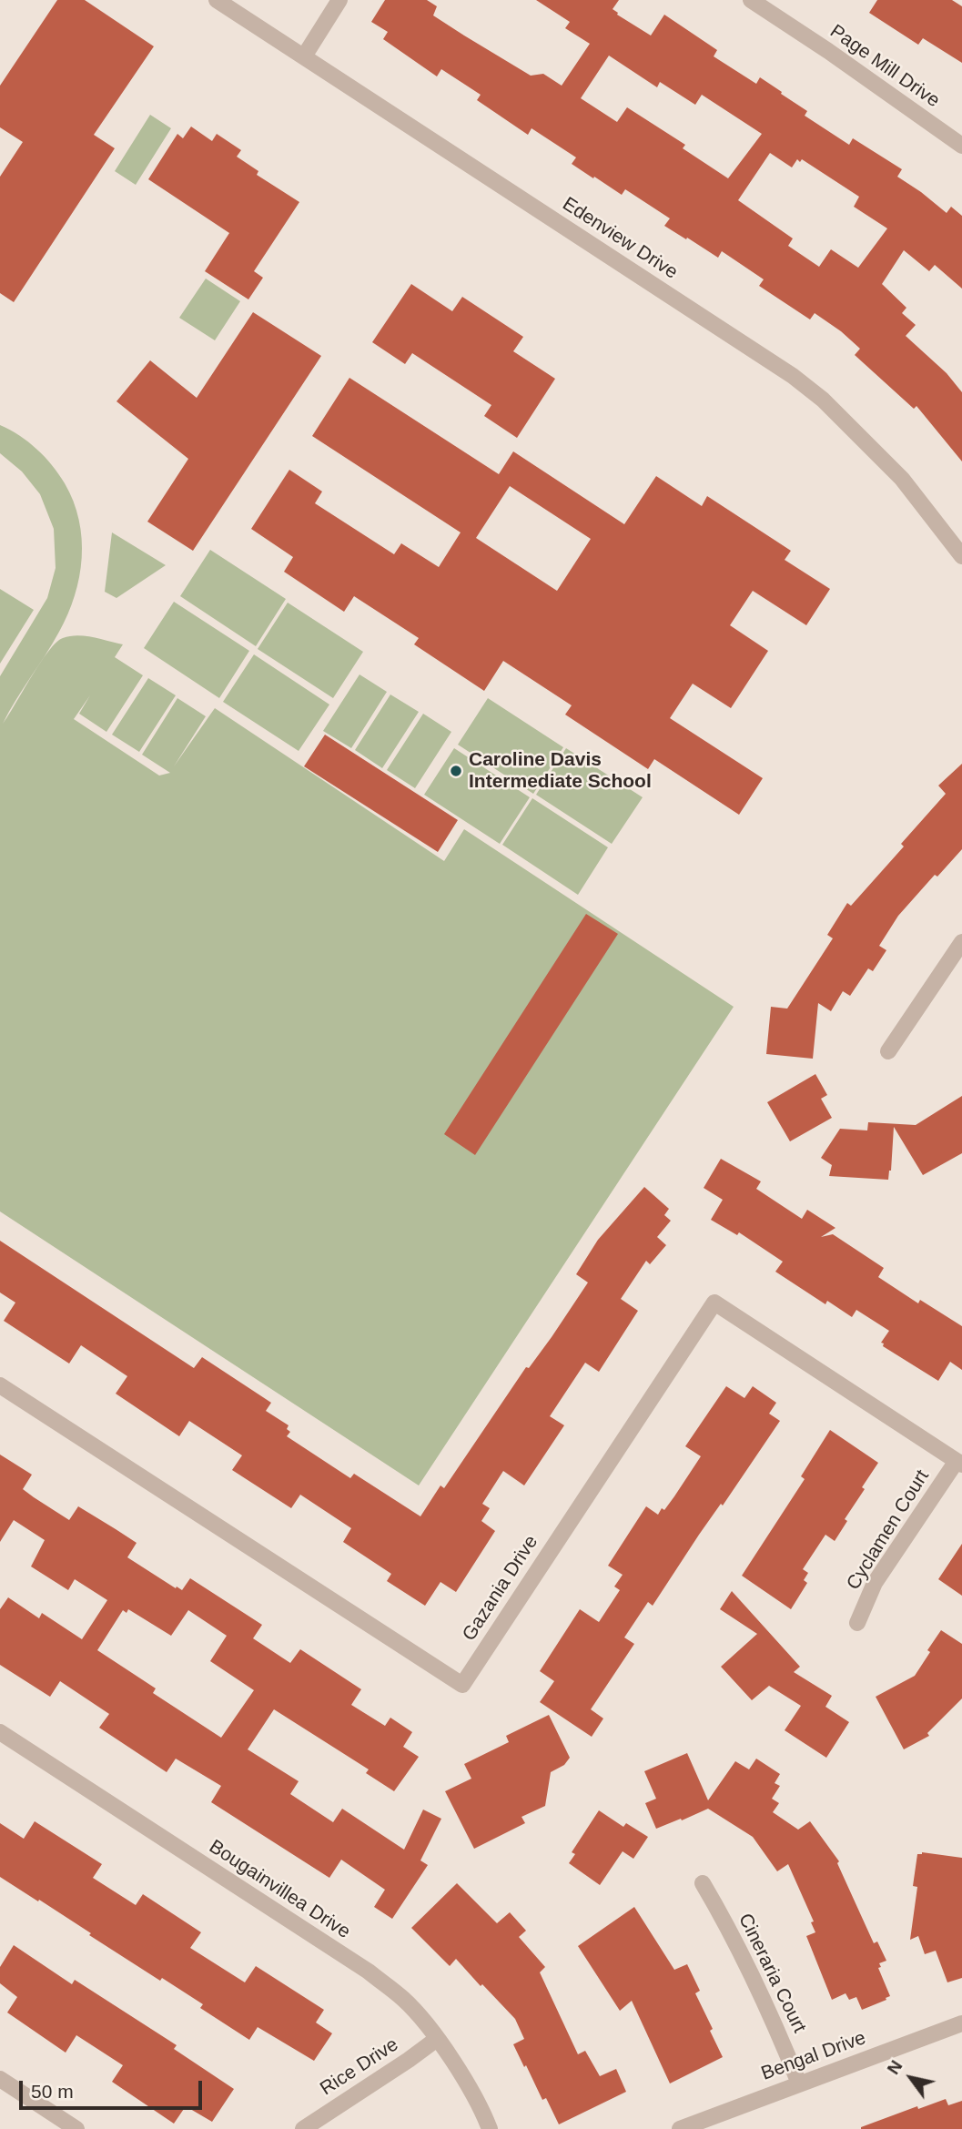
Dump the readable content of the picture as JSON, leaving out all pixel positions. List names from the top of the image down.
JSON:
{
  "streets": {
    "street": [
      "Page Mill Drive",
      "Edenview Drive",
      "Cyclamen Court",
      "Gazania Drive",
      "Bougainvillea Drive",
      "Cineraria Court",
      "Bengal Drive",
      "Rice Drive"
    ]
  },
  "crossings": [
    ["Cyclamen Court", "Gazania Drive"],
    ["Bougainvillea Drive", "Rice Drive"],
    ["Cineraria Court", "Bengal Drive"]
  ],
  "places": ["Caroline Davis Intermediate School"],
  "scale_bar": "50 m",
  "north": "top left"
}
